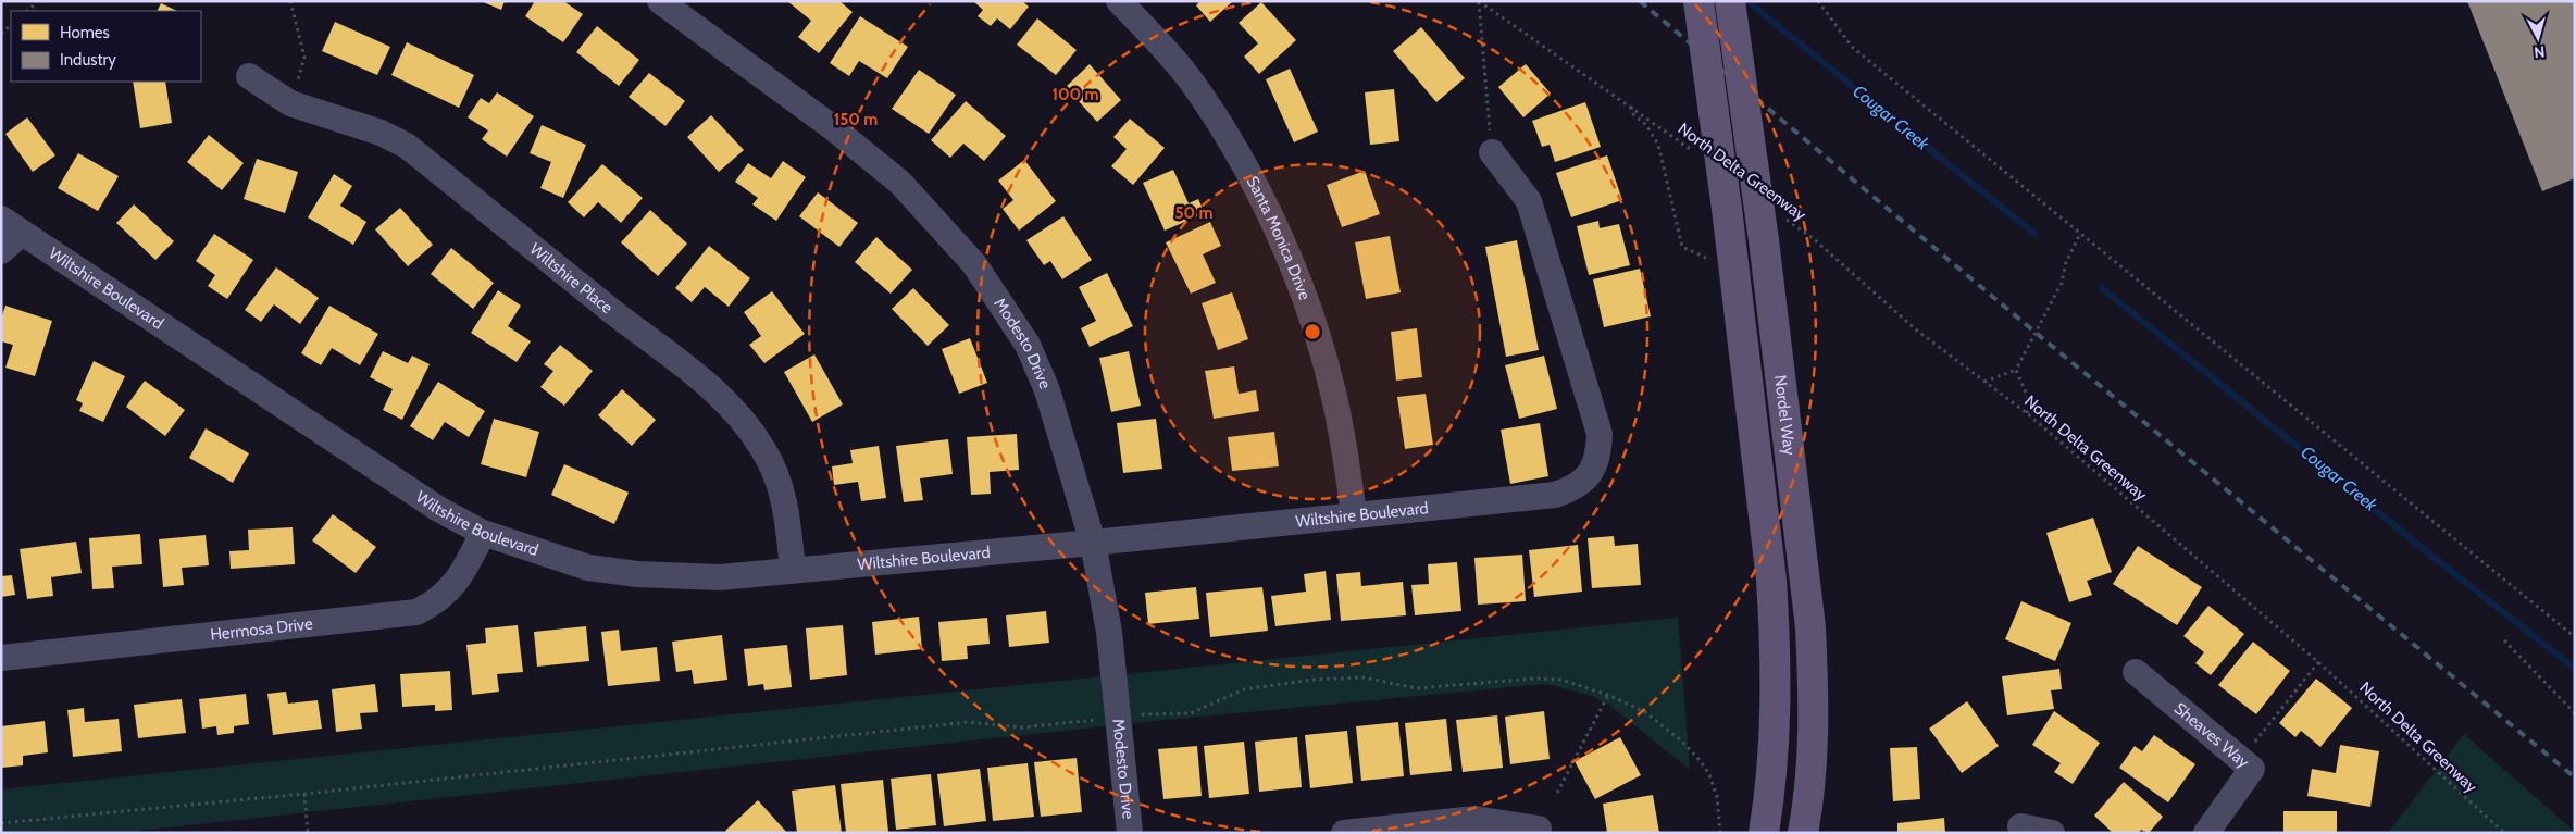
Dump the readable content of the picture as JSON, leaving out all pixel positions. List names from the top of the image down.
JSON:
{
  "streets": {
    "main road": ["Nordel Way"],
    "street": [
      "Santa Monica Drive",
      "Wiltshire Place",
      "Wiltshire Boulevard",
      "Modesto Drive",
      "Hermosa Drive",
      "Sheaves Way"
    ],
    "path": ["North Delta Greenway"]
  },
  "crossings": [
    ["Santa Monica Drive", "Wiltshire Boulevard"],
    ["Wiltshire Place", "Wiltshire Boulevard"],
    ["Wiltshire Boulevard", "Modesto Drive"],
    ["Wiltshire Boulevard", "Hermosa Drive"]
  ],
  "water": ["Cougar Creek"],
  "legend": ["Homes", "Industry"],
  "north": "bottom",
  "rings": ["100 m", "150 m", "50 m"]
}
